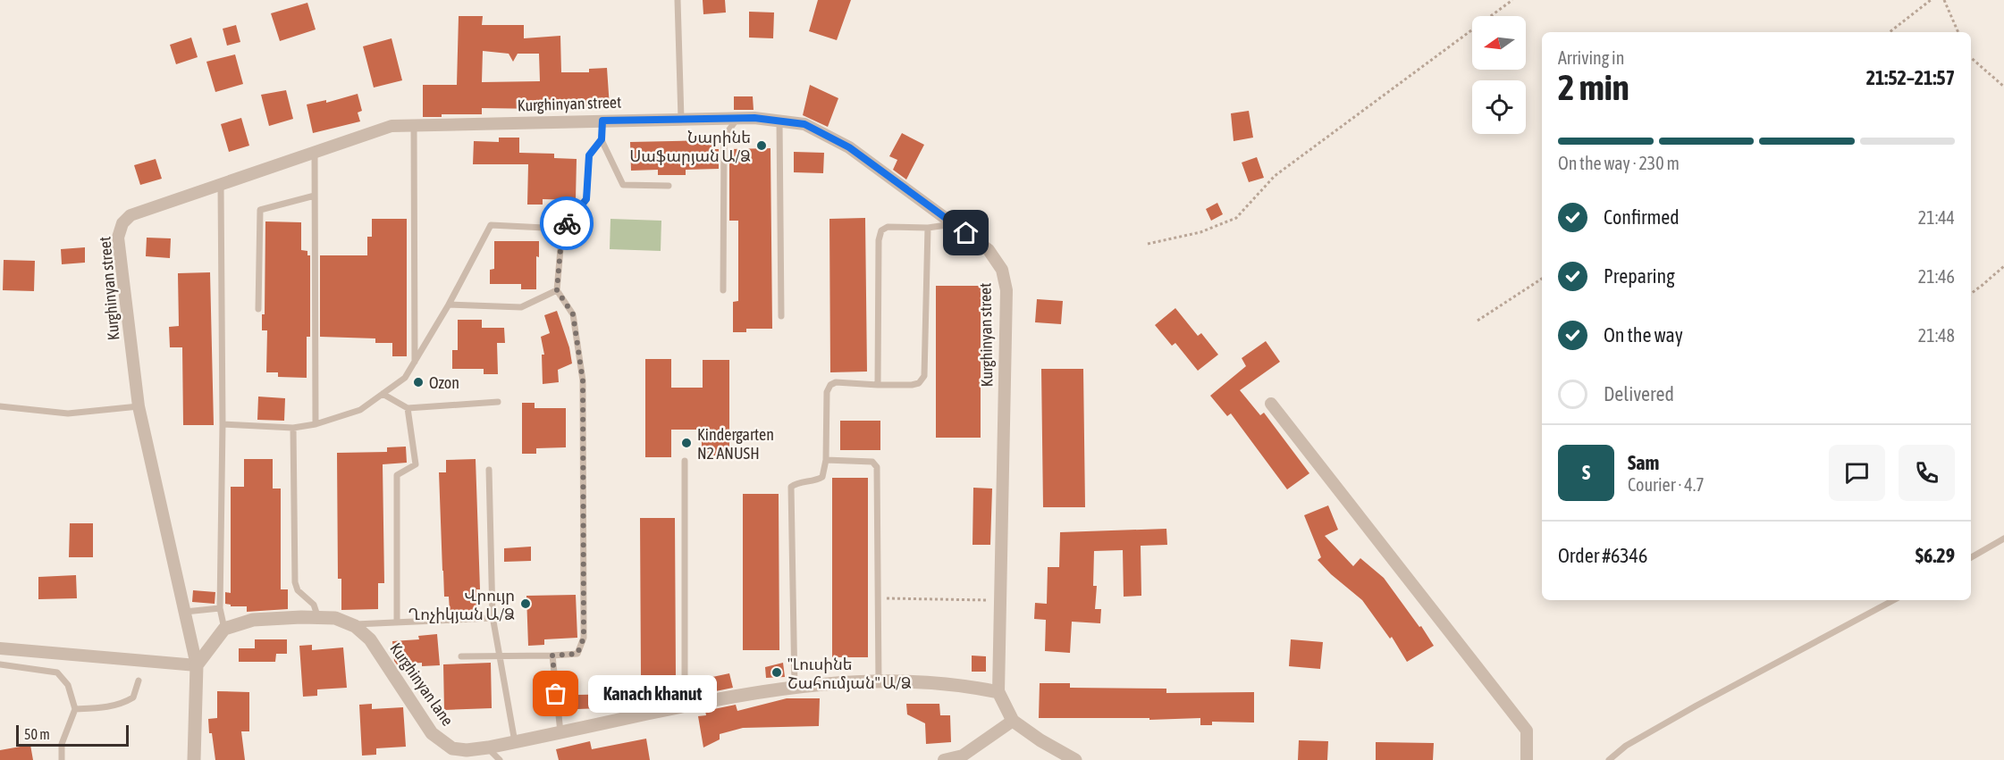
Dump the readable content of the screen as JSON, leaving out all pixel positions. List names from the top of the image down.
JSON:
{
  "streets": {
    "street": ["Kurghinyan street", "Kurghinyan lane"]
  },
  "crossings": [
    ["Kurghinyan street", "Kurghinyan lane"]
  ],
  "places": [
    "Նարինե Սաֆարյան Ա/Ձ",
    "Ozon",
    "Kindergarten N2 ANUSH",
    "Վրույր Ղոչիկյան Ա/Ձ",
    "\"Լուսինե Շահումյան\" Ա/Ձ",
    "Kanach khanut"
  ],
  "scale_bar": "50 m",
  "north": "left",
  "page": {
    "heading": ["2 min", "Arriving in", "21:52–21:57"],
    "panel": [
      "Sam",
      "Courier · 4.7",
      "Order #6346",
      "$6.29"
    ],
    "bar": "On the way · 230 m",
    "list": [
      ["Confirmed", "21:44"],
      ["Preparing", "21:46"],
      ["On the way", "21:48"],
      "Delivered"
    ],
    "round": "S",
    "bubble": "Kanach khanut",
    "scale": "50 m"
  }
}
